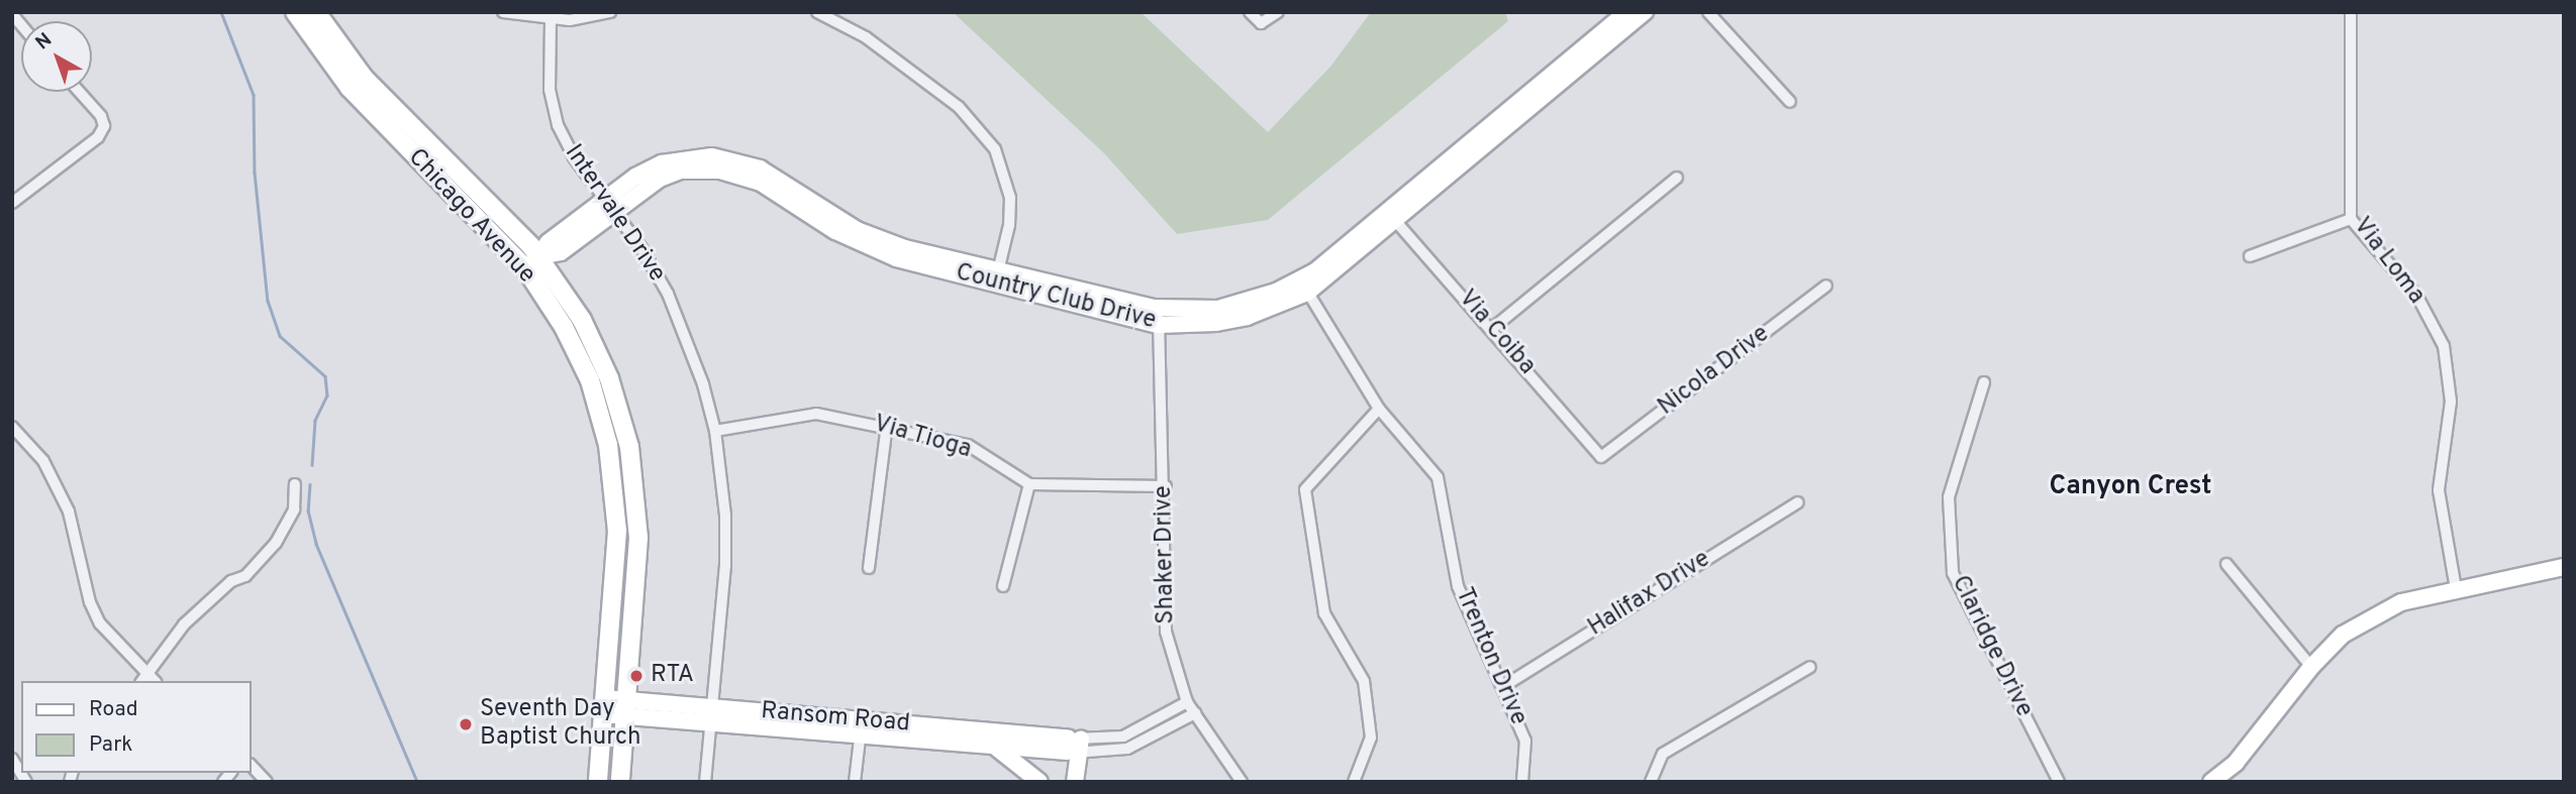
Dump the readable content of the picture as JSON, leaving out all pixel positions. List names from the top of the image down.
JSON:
{
  "streets": {
    "main road": ["Chicago Avenue"],
    "street": [
      "Intervale Drive",
      "Via Loma",
      "Country Club Drive",
      "Via Coiba",
      "Nicola Drive",
      "Via Tioga",
      "Shaker Drive",
      "Halifax Drive",
      "Claridge Drive",
      "Trenton Drive",
      "Ransom Road"
    ]
  },
  "crossings": [
    ["Intervale Drive", "Country Club Drive"],
    ["Intervale Drive", "Via Tioga"],
    ["Intervale Drive", "Ransom Road"],
    ["Chicago Avenue", "Country Club Drive"],
    ["Chicago Avenue", "Ransom Road"],
    ["Country Club Drive", "Via Coiba"],
    ["Country Club Drive", "Shaker Drive"],
    ["Country Club Drive", "Trenton Drive"],
    ["Via Coiba", "Nicola Drive"],
    ["Halifax Drive", "Trenton Drive"]
  ],
  "districts": ["Canyon Crest"],
  "places": ["RTA", "Seventh Day Baptist Church"],
  "legend": ["Road", "Park"],
  "north": "top left"
}
